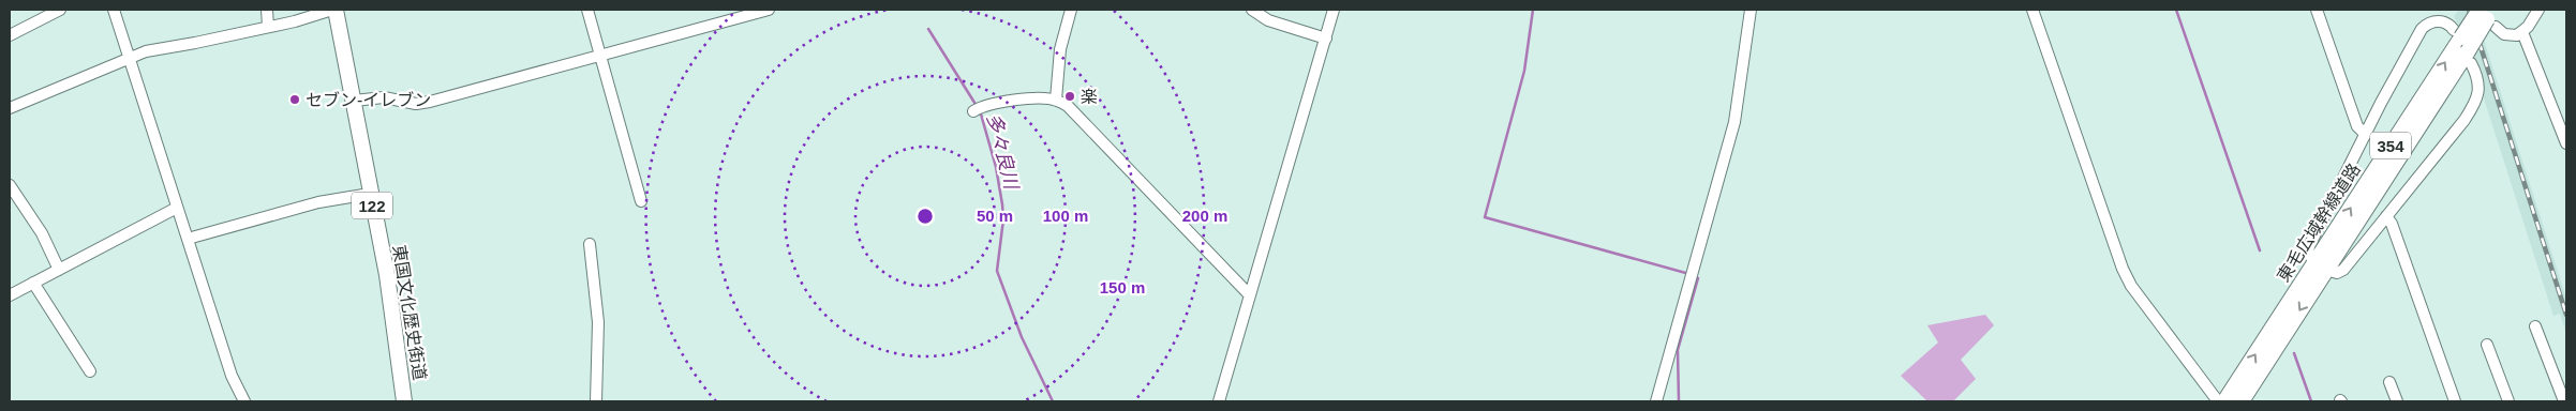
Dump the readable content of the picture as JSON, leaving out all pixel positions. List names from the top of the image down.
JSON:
{
  "streets": {
    "highway": [
      "354",
      "122",
      "東毛広域幹線道路",
      "東国文化歴史街道"
    ]
  },
  "water": ["多々良川"],
  "places": ["楽", "セブン-イレブン"],
  "rings": [
    "50 m",
    "100 m",
    "200 m",
    "150 m"
  ]
}
